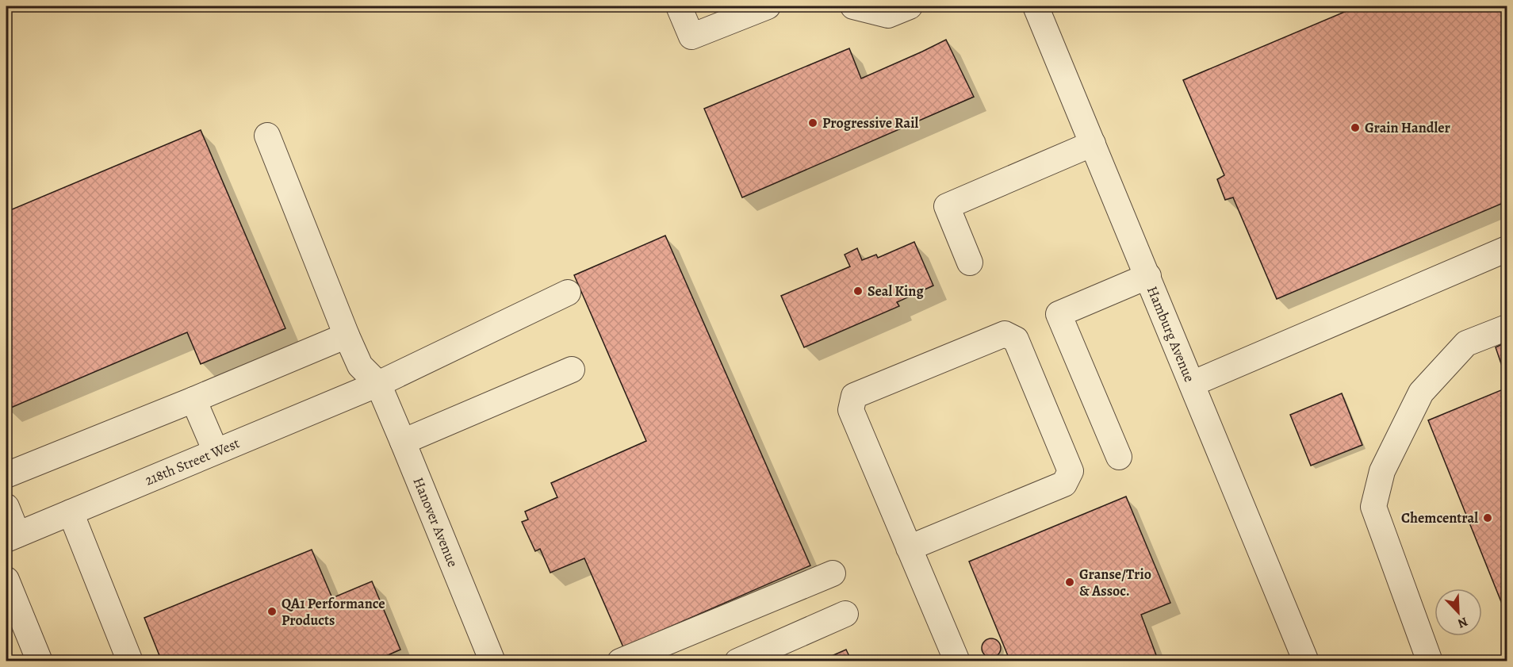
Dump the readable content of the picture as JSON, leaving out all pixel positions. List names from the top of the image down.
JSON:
{
  "streets": {
    "street": ["Hamburg Avenue", "218th Street West", "Hanover Avenue"]
  },
  "crossings": [
    ["218th Street West", "Hanover Avenue"]
  ],
  "places": [
    "Progressive Rail",
    "Grain Handler",
    "Seal King",
    "Chemcentral",
    "Granse/Trio & Assoc.",
    "QA1 Performance Products"
  ],
  "north": "bottom right"
}
